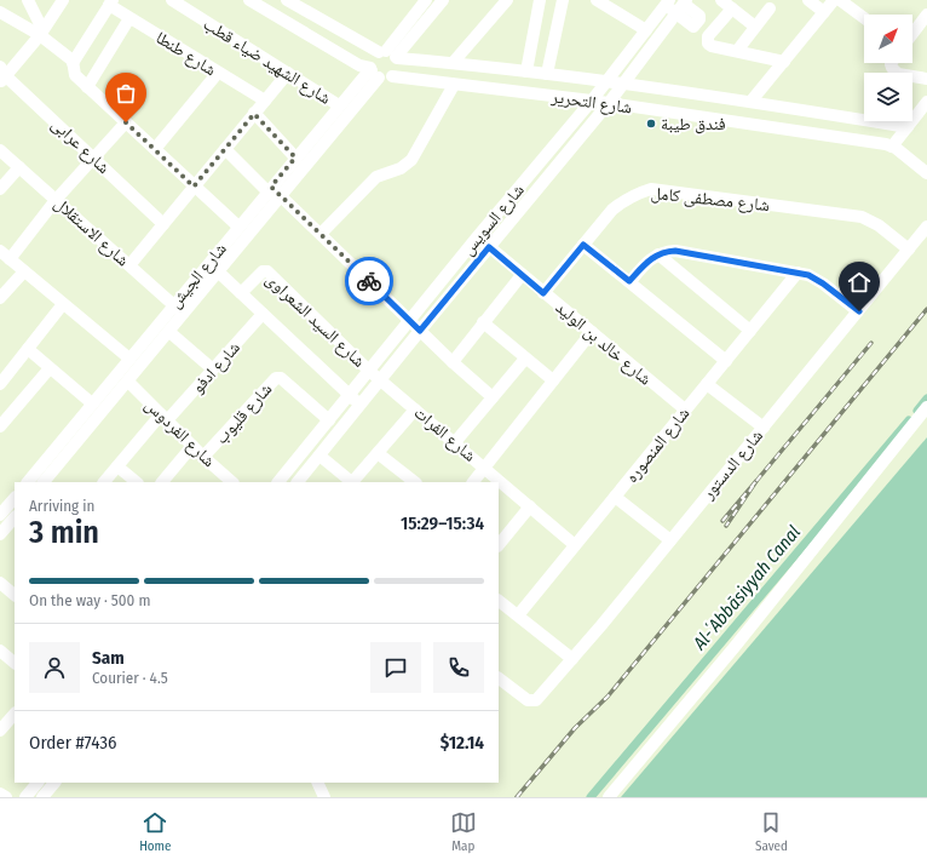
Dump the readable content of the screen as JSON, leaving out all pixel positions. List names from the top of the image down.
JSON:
{
  "streets": {
    "street": [
      "شارع طنطا",
      "شارع الشهيد ضياء قطب",
      "شارع التحرير",
      "شارع عرابى",
      "شارع مصطفى كامل",
      "شارع السويس",
      "شارع الاستقلال",
      "شارع الجيش",
      "شارع السيد الشعراوى",
      "شارع خالد بن الوليد",
      "شارع ادفو",
      "شارع قليوب",
      "شارع الفردوس",
      "شارع الفرات",
      "شارع المنصوره",
      "شارع الدستور"
    ]
  },
  "crossings": [
    ["شارع الشهيد ضياء قطب", "شارع الجيش"],
    ["شارع التحرير", "شارع السويس"],
    ["شارع التحرير", "شارع الجيش"],
    ["شارع مصطفى كامل", "شارع خالد بن الوليد"],
    ["شارع مصطفى كامل", "شارع الدستور"],
    ["شارع السويس", "شارع السيد الشعراوى"],
    ["شارع السويس", "شارع خالد بن الوليد"],
    ["شارع السويس", "شارع قليوب"],
    ["شارع السويس", "شارع الفرات"],
    ["شارع الاستقلال", "شارع الجيش"],
    ["شارع الجيش", "شارع الفردوس"],
    ["شارع السيد الشعراوى", "شارع الفرات"],
    ["شارع خالد بن الوليد", "شارع المنصوره"],
    ["شارع ادفو", "شارع الفردوس"],
    ["شارع قليوب", "شارع الفردوس"],
    ["شارع الفرات", "شارع المنصوره"]
  ],
  "water": ["Al-ʿAbbāsiyyah Canal"],
  "places": ["فندق طيبة"],
  "north": "top right",
  "page": {
    "heading": ["3 min", "Arriving in", "15:29–15:34"],
    "panel": [
      "Sam",
      "Courier · 4.5",
      "Order #7436",
      "$12.14"
    ],
    "bar": "On the way · 500 m",
    "tabs": ["Home", "Map", "Saved"]
  }
}
